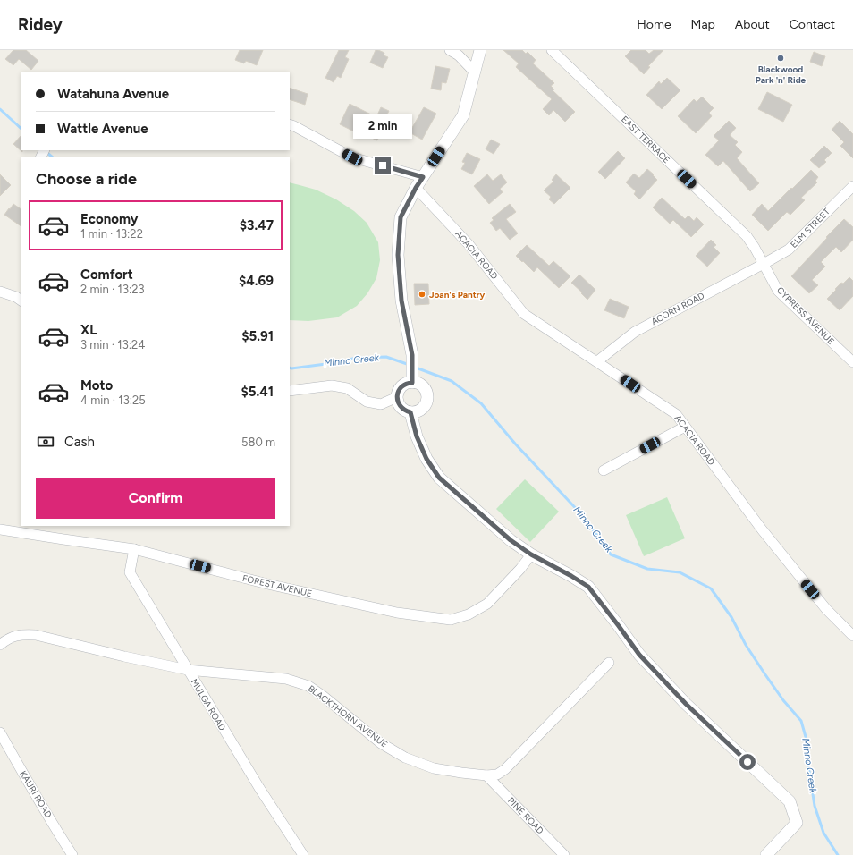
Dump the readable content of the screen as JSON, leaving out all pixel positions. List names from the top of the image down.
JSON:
{
  "streets": {
    "street": [
      "EAST TERRACE",
      "ELM STREET",
      "ACACIA ROAD",
      "ACORN ROAD",
      "CYPRESS AVENUE",
      "FOREST AVENUE",
      "MULGA ROAD",
      "BLACKTHORN AVENUE",
      "KAURI ROAD",
      "PINE ROAD"
    ]
  },
  "crossings": [
    ["EAST TERRACE", "ELM STREET"],
    ["EAST TERRACE", "ACORN ROAD"],
    ["EAST TERRACE", "CYPRESS AVENUE"],
    ["ELM STREET", "ACORN ROAD"],
    ["ELM STREET", "CYPRESS AVENUE"],
    ["ACACIA ROAD", "ACORN ROAD"],
    ["ACORN ROAD", "CYPRESS AVENUE"],
    ["FOREST AVENUE", "MULGA ROAD"],
    ["MULGA ROAD", "BLACKTHORN AVENUE"],
    ["BLACKTHORN AVENUE", "PINE ROAD"]
  ],
  "water": ["Minno Creek"],
  "places": ["Blackwood Park 'n' Ride", "Joan's Pantry"],
  "page": {
    "header": "Ridey",
    "nav": [
      "Home",
      "Map",
      "About",
      "Contact"
    ],
    "banner": ["Watahuna Avenue", "Wattle Avenue"],
    "bubble": "2 min",
    "heading": "Choose a ride",
    "list": [
      {
        "name": "Economy",
        "note": "1 min · 13:22",
        "value": "$3.47"
      },
      {
        "name": "Comfort",
        "note": "2 min · 13:23",
        "value": "$4.69"
      },
      {
        "name": "XL",
        "note": "3 min · 13:24",
        "value": "$5.91"
      },
      {
        "name": "Moto",
        "note": "4 min · 13:25",
        "value": "$5.41"
      }
    ],
    "pay": ["Cash", "580 m"],
    "buttons": "Confirm"
  }
}
